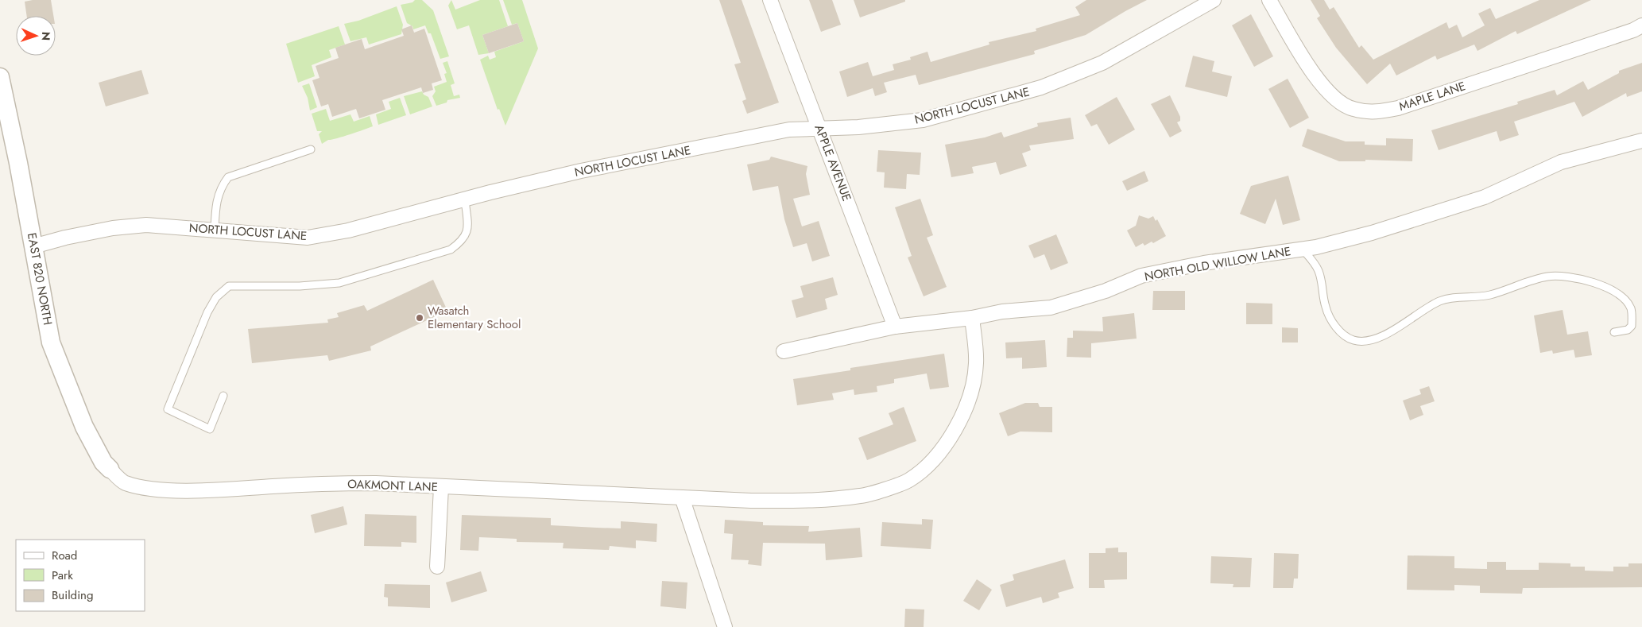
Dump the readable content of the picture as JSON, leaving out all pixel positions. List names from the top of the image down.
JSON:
{
  "streets": {
    "street": [
      "MAPLE LANE",
      "NORTH LOCUST LANE",
      "APPLE AVENUE",
      "NORTH OLD WILLOW LANE",
      "EAST 820 NORTH",
      "OAKMONT LANE"
    ]
  },
  "crossings": [
    ["NORTH LOCUST LANE", "APPLE AVENUE"],
    ["NORTH LOCUST LANE", "EAST 820 NORTH"],
    ["APPLE AVENUE", "NORTH OLD WILLOW LANE"],
    ["NORTH OLD WILLOW LANE", "OAKMONT LANE"],
    ["EAST 820 NORTH", "OAKMONT LANE"]
  ],
  "places": ["Wasatch Elementary School"],
  "legend": ["Road", "Park", "Building"],
  "north": "right"
}
